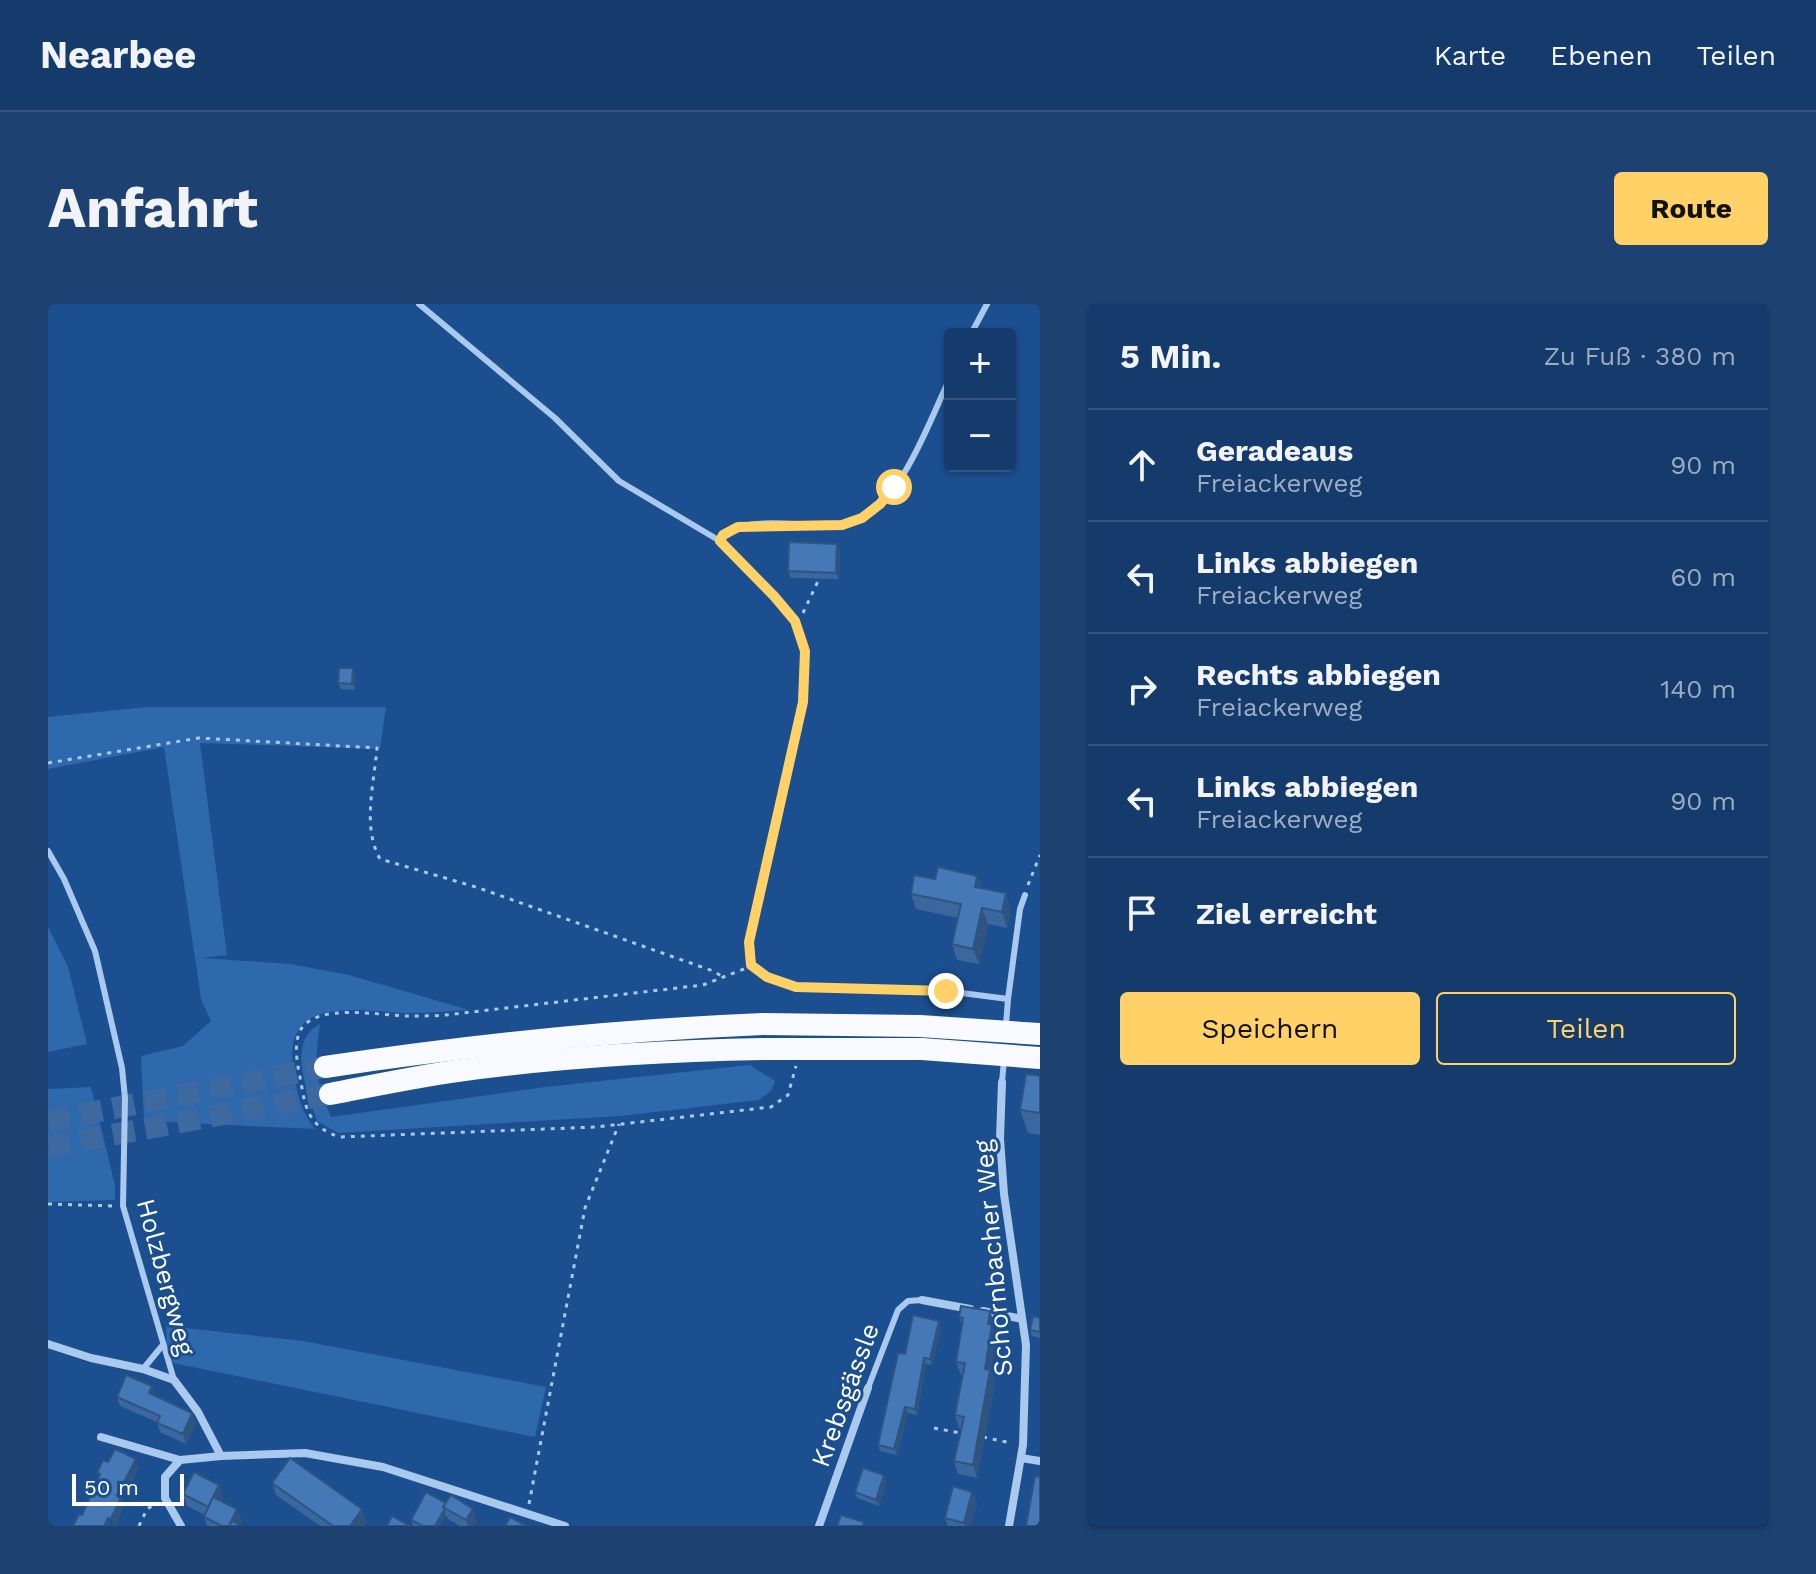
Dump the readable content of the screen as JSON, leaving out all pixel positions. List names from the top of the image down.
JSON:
{
  "streets": {
    "street": ["Schornbacher Weg", "Holzbergweg", "Krebsgässle"]
  },
  "crossings": [
    ["Schornbacher Weg", "Krebsgässle"]
  ],
  "scale_bar": "50 m",
  "page": {
    "header": "Nearbee",
    "nav": ["Karte", "Ebenen", "Teilen"],
    "buttons": [
      "Route",
      ["Speichern", "Teilen"]
    ],
    "title": "Anfahrt",
    "heading": ["5 Min.", "Zu Fuß · 380 m"],
    "map_buttons": ["+", "−"],
    "list": [
      ["Geradeaus", "Freiackerweg", "90 m"],
      ["Links abbiegen", "Freiackerweg", "60 m"],
      ["Rechts abbiegen", "Freiackerweg", "140 m"],
      ["Links abbiegen", "Freiackerweg", "90 m"],
      "Ziel erreicht"
    ],
    "scale": "50 m"
  }
}
